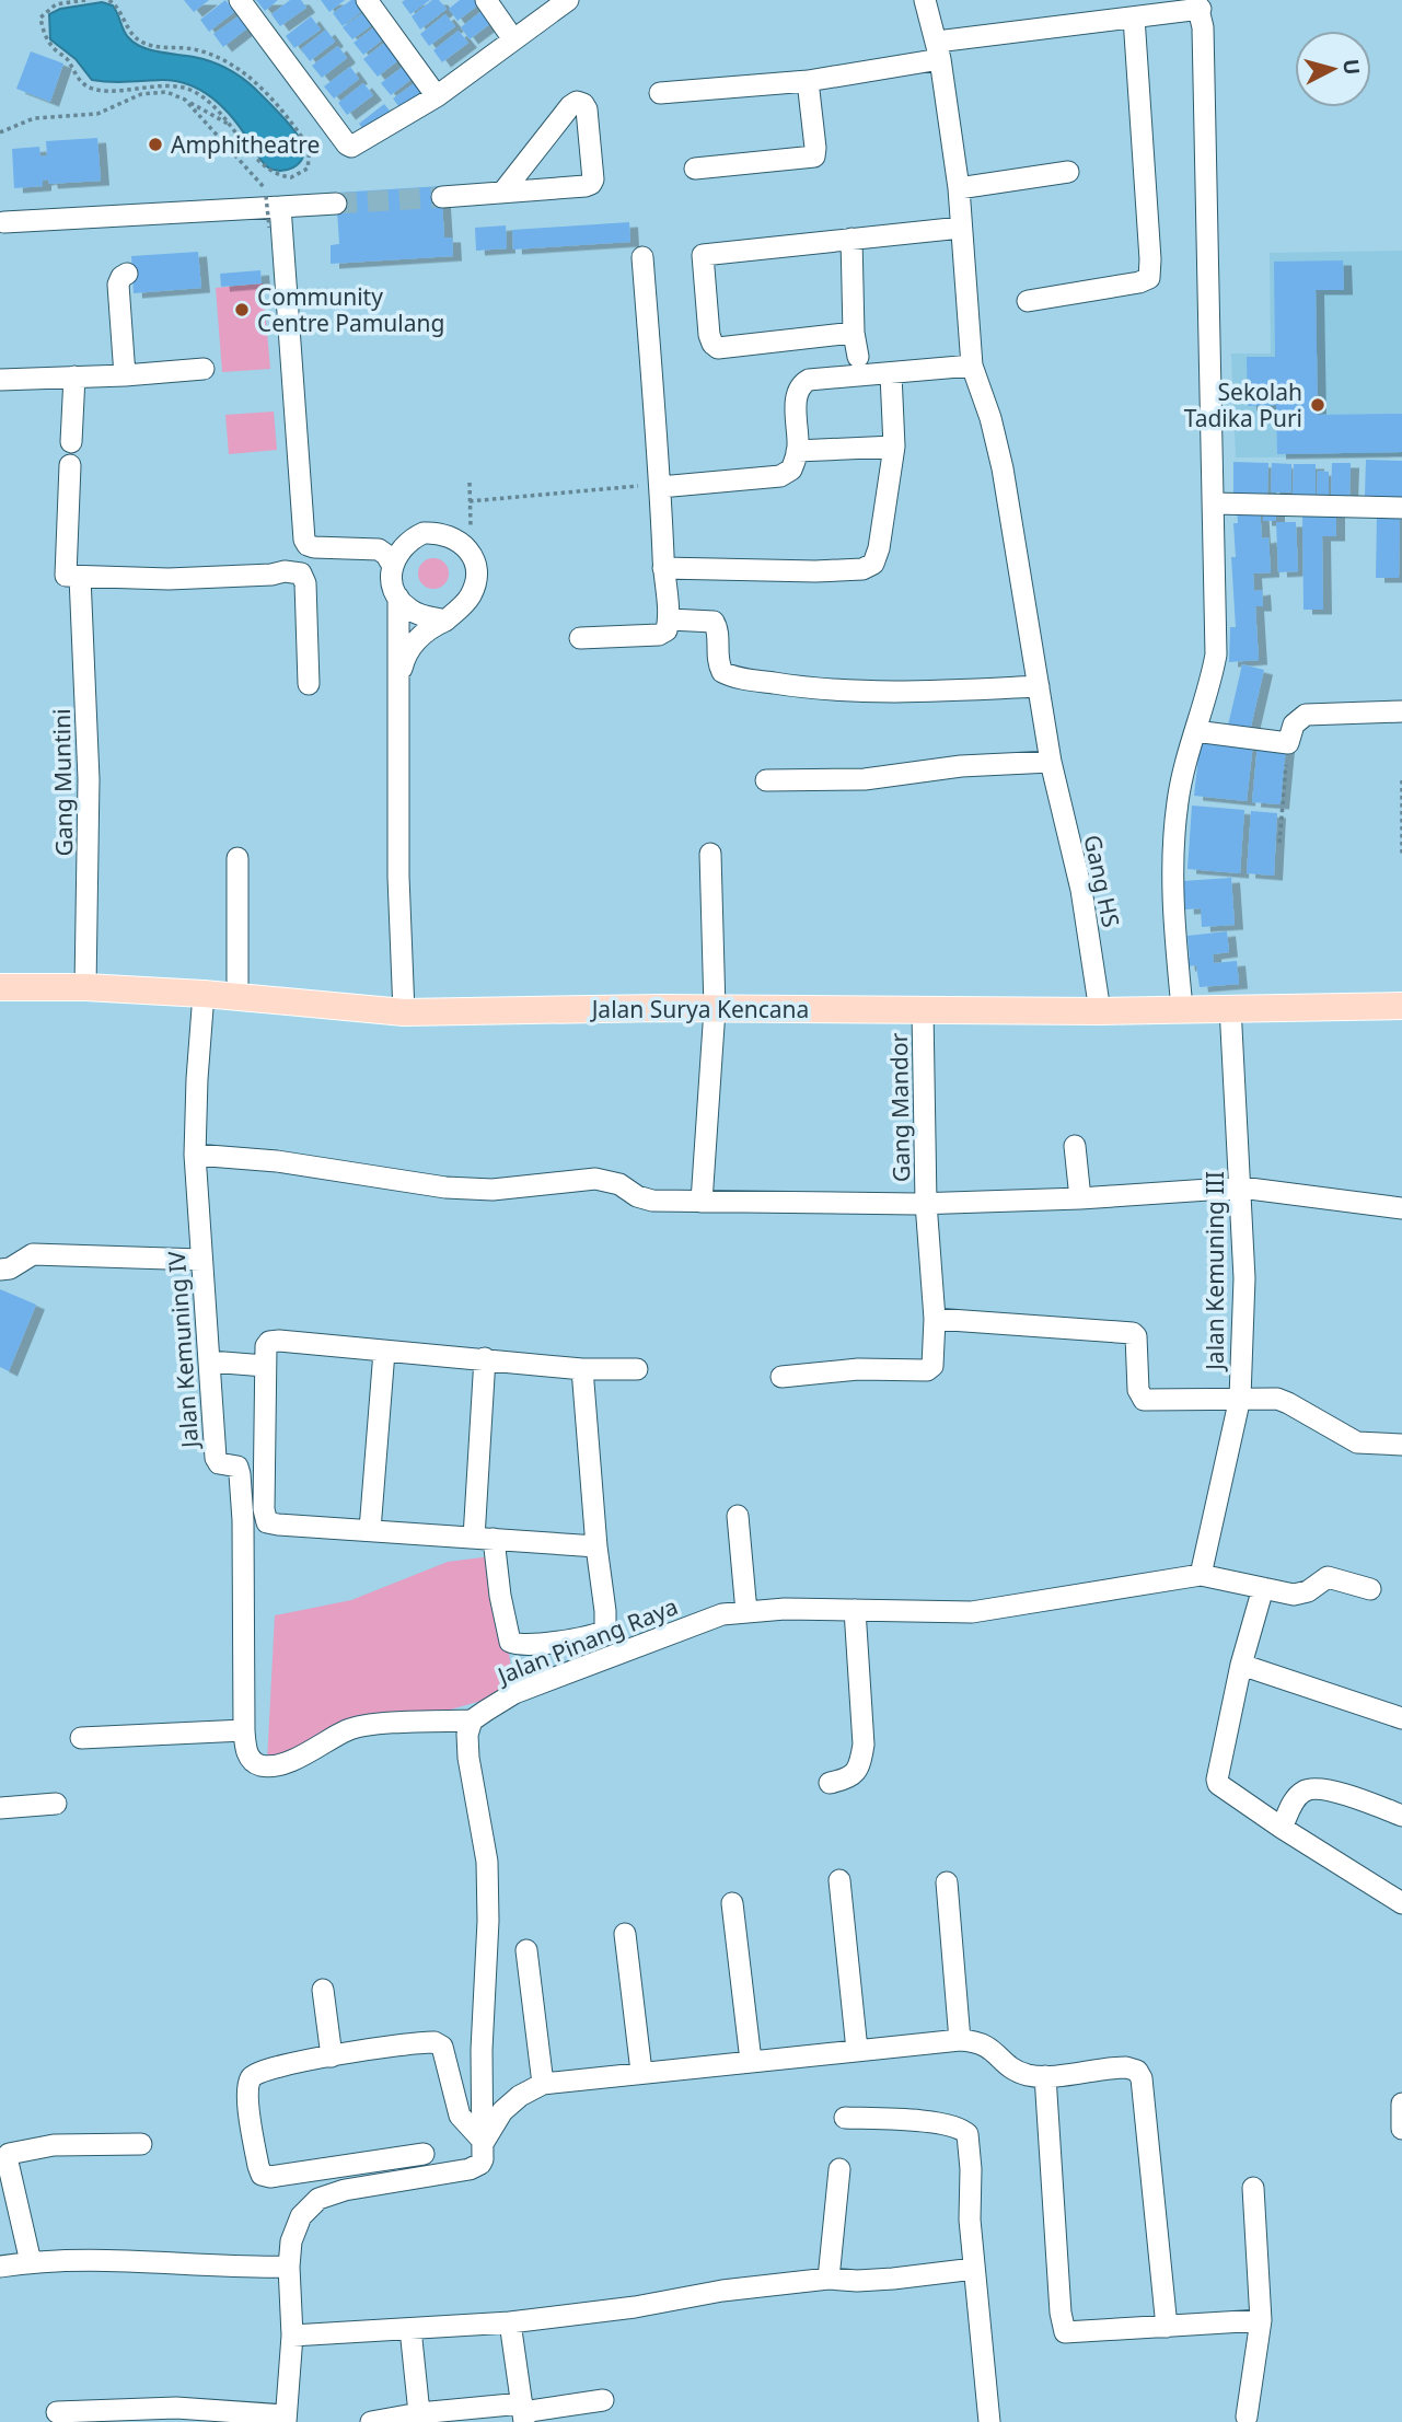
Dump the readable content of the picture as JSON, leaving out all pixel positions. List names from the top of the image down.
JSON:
{
  "streets": {
    "main road": ["Jalan Surya Kencana"],
    "street": [
      "Gang Muntini",
      "Gang HS",
      "Gang Mandor",
      "Jalan Kemuning III",
      "Jalan Kemuning IV",
      "Jalan Pinang Raya"
    ]
  },
  "crossings": [
    ["Gang Muntini", "Jalan Surya Kencana"],
    ["Gang HS", "Jalan Surya Kencana"],
    ["Jalan Surya Kencana", "Gang Mandor"],
    ["Jalan Surya Kencana", "Jalan Kemuning III"],
    ["Jalan Surya Kencana", "Jalan Kemuning IV"],
    ["Jalan Kemuning III", "Jalan Pinang Raya"]
  ],
  "places": ["Amphitheatre", "Community Centre Pamulang", "Sekolah Tadika Puri"],
  "north": "right"
}
